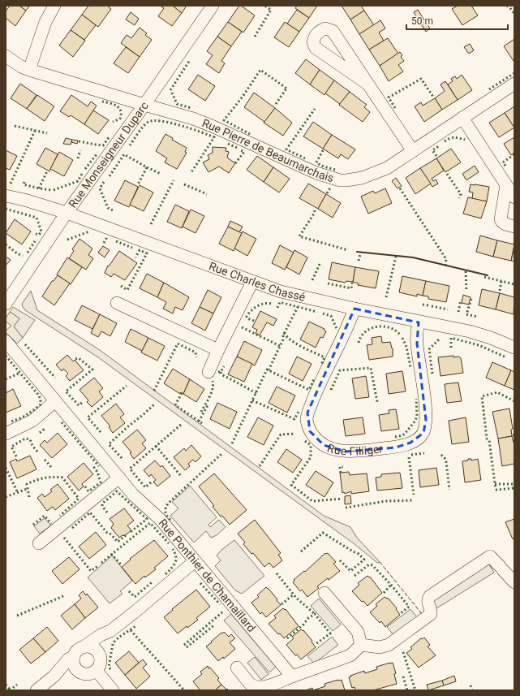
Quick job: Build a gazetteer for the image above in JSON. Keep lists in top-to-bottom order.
{
  "streets": {
    "street": [
      "Rue Pierre de Beaumarchais",
      "Rue Monseigneur Duparc",
      "Rue Charles Chassé",
      "Rue Filiiger",
      "Rue Ponthier de Chamaillard"
    ]
  },
  "crossings": [
    ["Rue Pierre de Beaumarchais", "Rue Monseigneur Duparc"],
    ["Rue Monseigneur Duparc", "Rue Charles Chassé"],
    ["Rue Charles Chassé", "Rue Filiiger"]
  ],
  "scale_bar": "50 m"
}
